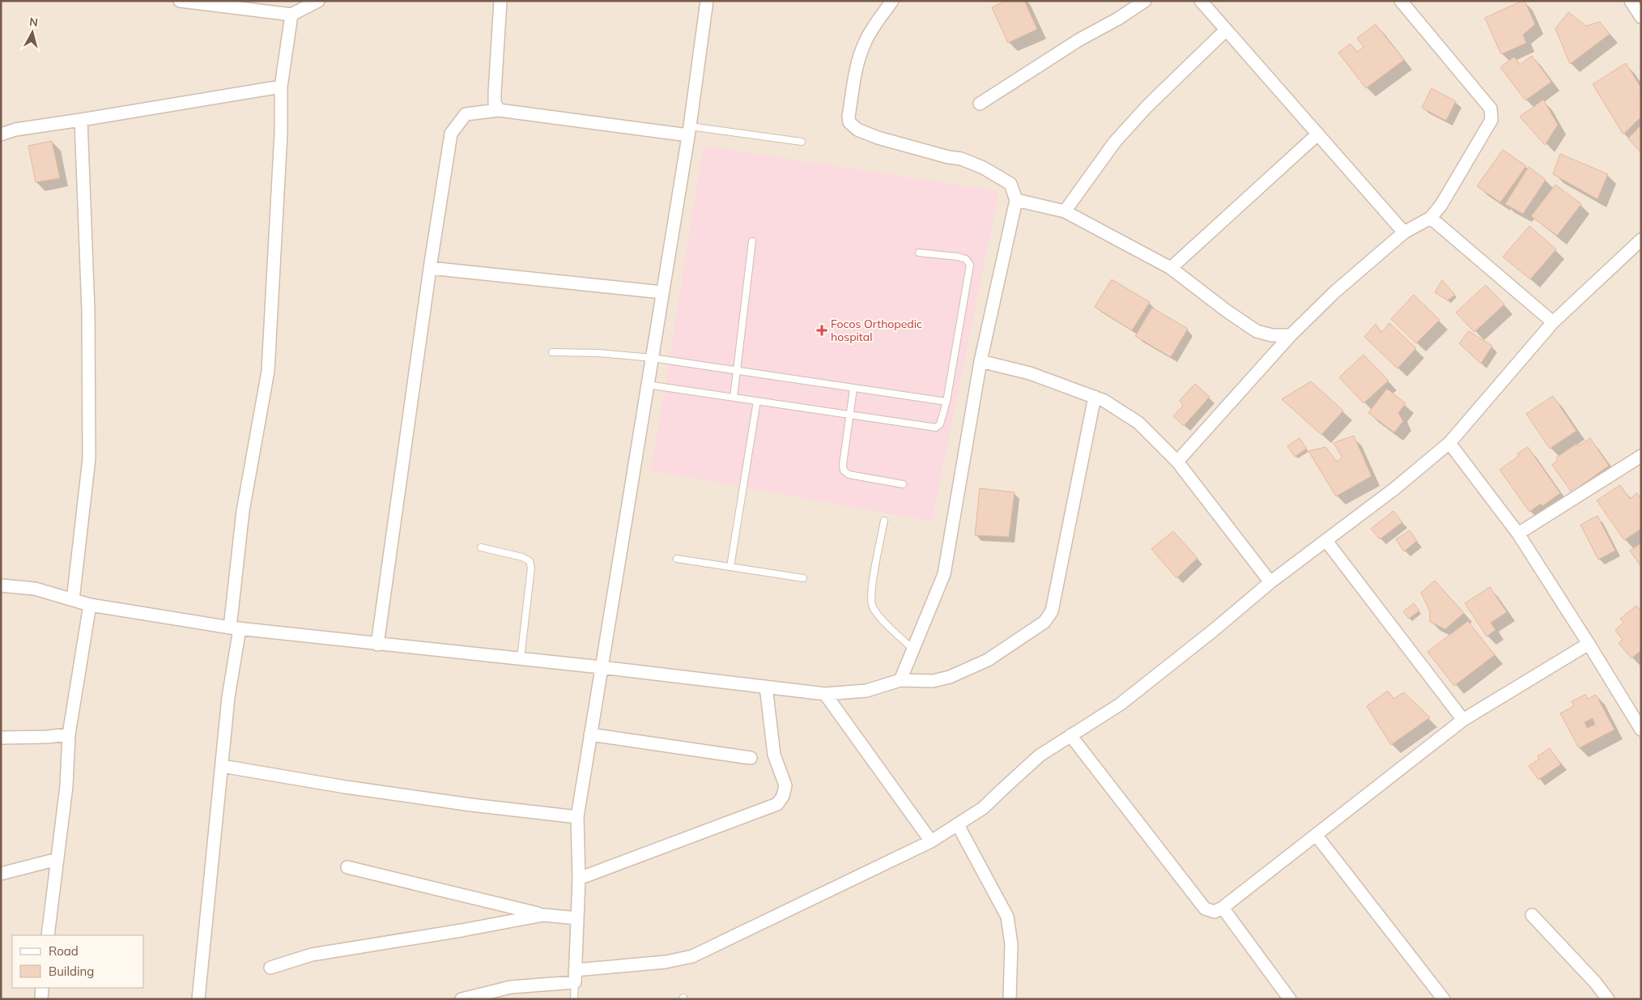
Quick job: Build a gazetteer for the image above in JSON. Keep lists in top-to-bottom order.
{
  "places": {
    "health": ["Focos Orthopedic hospital"]
  },
  "legend": ["Road", "Building"],
  "north": "top"
}
